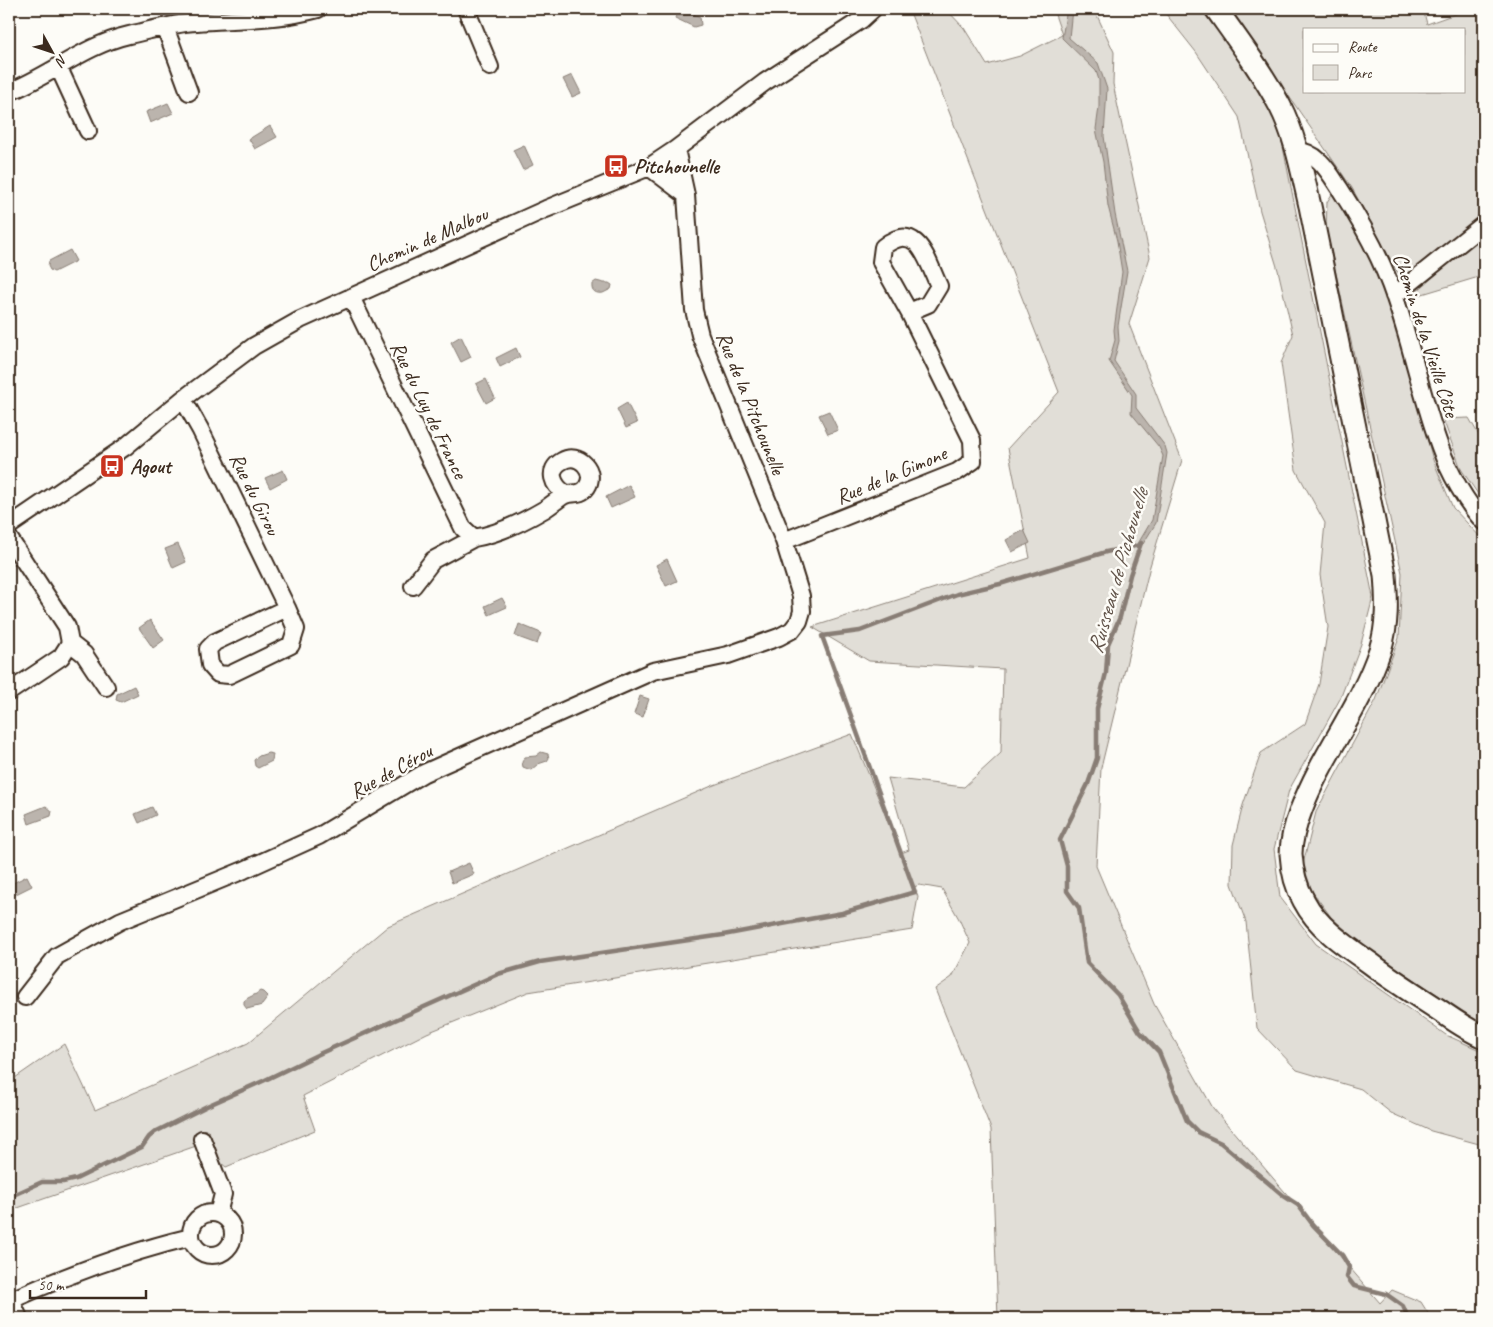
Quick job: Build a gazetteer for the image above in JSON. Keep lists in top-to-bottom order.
{
  "streets": {
    "street": [
      "Chemin de Malbou",
      "Chemin de la Vieille Côte",
      "Rue de la Pitchounelle",
      "Rue du Luy de France",
      "Rue de la Gimone",
      "Rue du Girou",
      "Rue de Cérou"
    ]
  },
  "crossings": [
    ["Chemin de Malbou", "Rue de la Pitchounelle"],
    ["Chemin de Malbou", "Rue du Luy de France"],
    ["Chemin de Malbou", "Rue du Girou"],
    ["Rue de la Pitchounelle", "Rue de la Gimone"],
    ["Rue de la Pitchounelle", "Rue de Cérou"]
  ],
  "water": ["Ruisseau de Pichounelle"],
  "places": {
    "bus stop": ["Pitchounelle", "Agout"]
  },
  "legend": ["Route", "Parc"],
  "scale_bar": "50 m",
  "north": "bottom right"
}
